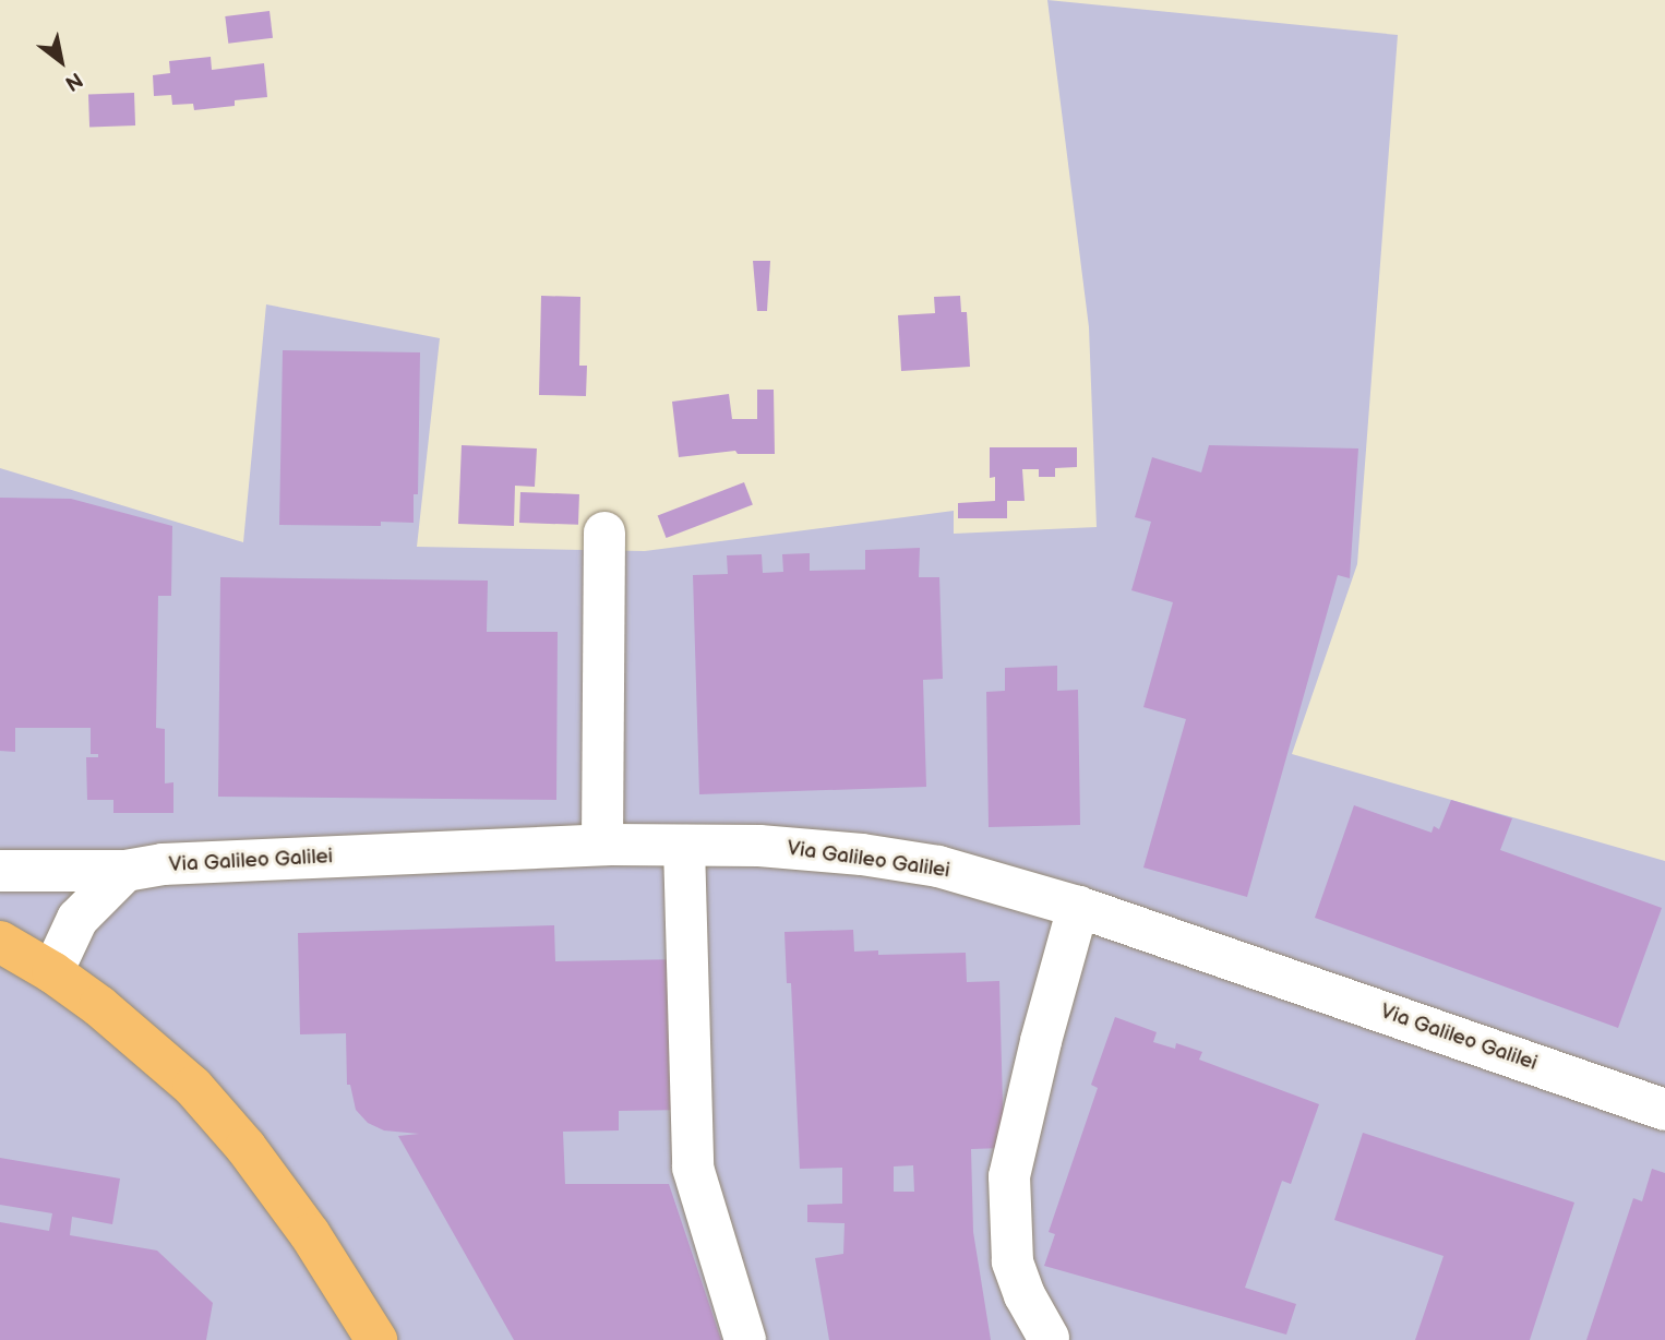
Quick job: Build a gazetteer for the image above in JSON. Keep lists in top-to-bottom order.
{
  "streets": {
    "street": ["Via Galileo Galilei"]
  },
  "north": "bottom right"
}
